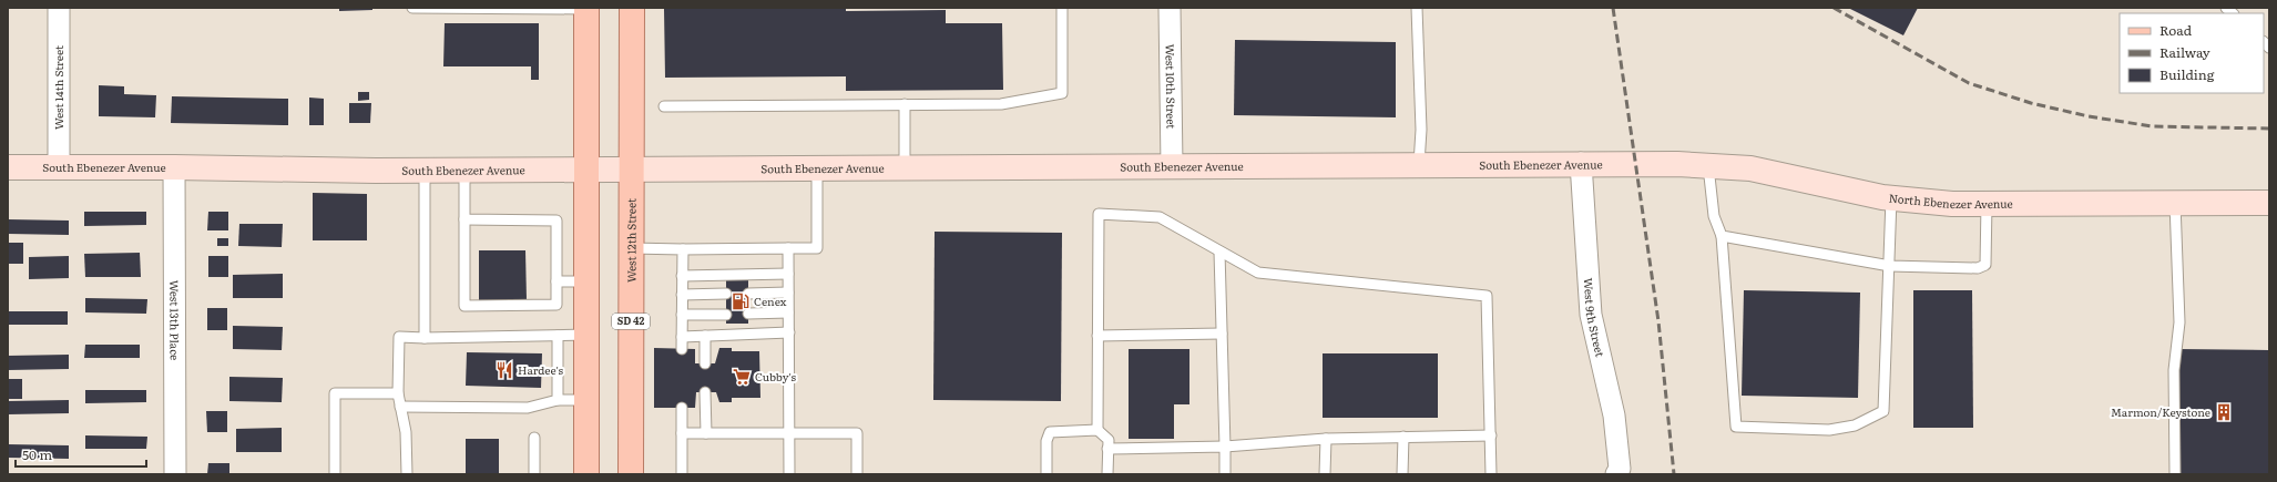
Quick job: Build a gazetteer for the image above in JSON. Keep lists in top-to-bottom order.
{
  "streets": {
    "main road": ["West 12th Street", "SD 42"],
    "street": [
      "West 10th Street",
      "West 14th Street",
      "South Ebenezer Avenue",
      "North Ebenezer Avenue",
      "West 9th Street",
      "West 13th Place"
    ]
  },
  "crossings": [
    ["West 10th Street", "South Ebenezer Avenue"],
    ["West 14th Street", "South Ebenezer Avenue"],
    ["South Ebenezer Avenue", "North Ebenezer Avenue"],
    ["South Ebenezer Avenue", "West 12th Street"],
    ["South Ebenezer Avenue", "West 9th Street"],
    ["South Ebenezer Avenue", "West 13th Place"]
  ],
  "places": {
    "fuel station": ["Cenex"],
    "restaurant": ["Hardee's"],
    "supermarket": ["Cubby's"],
    "building": ["Marmon/Keystone"]
  },
  "legend": ["Road", "Railway", "Building"],
  "scale_bar": "50 m"
}
